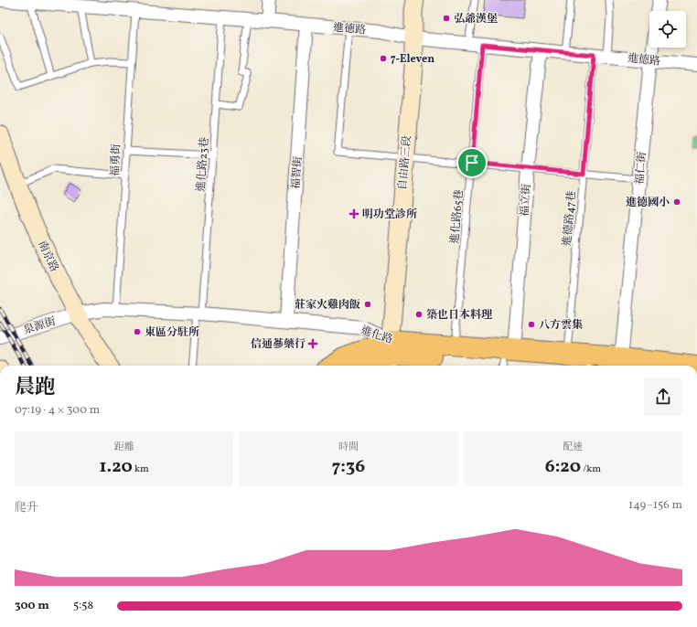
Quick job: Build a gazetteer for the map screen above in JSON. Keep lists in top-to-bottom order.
{
  "streets": {
    "main road": ["進化路"],
    "street": [
      "進德路",
      "自由路三段",
      "福仁街",
      "福智街",
      "福立街",
      "南京路",
      "泉源街"
    ],
    "lane": [
      "福勇街",
      "進化路23巷",
      "進化路65巷",
      "進德路47巷"
    ]
  },
  "crossings": [
    ["進德路", "福勇街"],
    ["進德路", "自由路三段"],
    ["進德路", "進化路23巷"],
    ["進德路", "福仁街"],
    ["進德路", "福智街"],
    ["進德路", "福立街"],
    ["進德路", "進化路65巷"],
    ["進德路", "進德路47巷"],
    ["福勇街", "進化路"],
    ["自由路三段", "進化路"],
    ["進化路23巷", "進化路"],
    ["福仁街", "進化路"],
    ["福智街", "進化路"],
    ["福立街", "進化路"],
    ["進化路65巷", "進化路"],
    ["進德路47巷", "進化路"],
    ["南京路", "泉源街"],
    ["南京路", "進化路"],
    ["泉源街", "進化路"]
  ],
  "places": {
    "other": [
      "弘爺漢堡",
      "7-Eleven",
      "進德國小",
      "莊家火雞肉飯",
      "築也日本料理",
      "八方雲集",
      "東區分駐所"
    ],
    "health": ["明功堂診所", "信通蔘藥行"]
  },
  "page": {
    "heading": ["晨跑", "07:19 · 4 × 300 m"],
    "stats": [
      ["距離", "1.20 km"],
      ["時間", "7:36"],
      ["配速", "6:20 /km"]
    ],
    "chart": ["爬升", "149–156 m"],
    "list": [
      {
        "name": "300 m",
        "note": "5:58"
      }
    ]
  }
}
